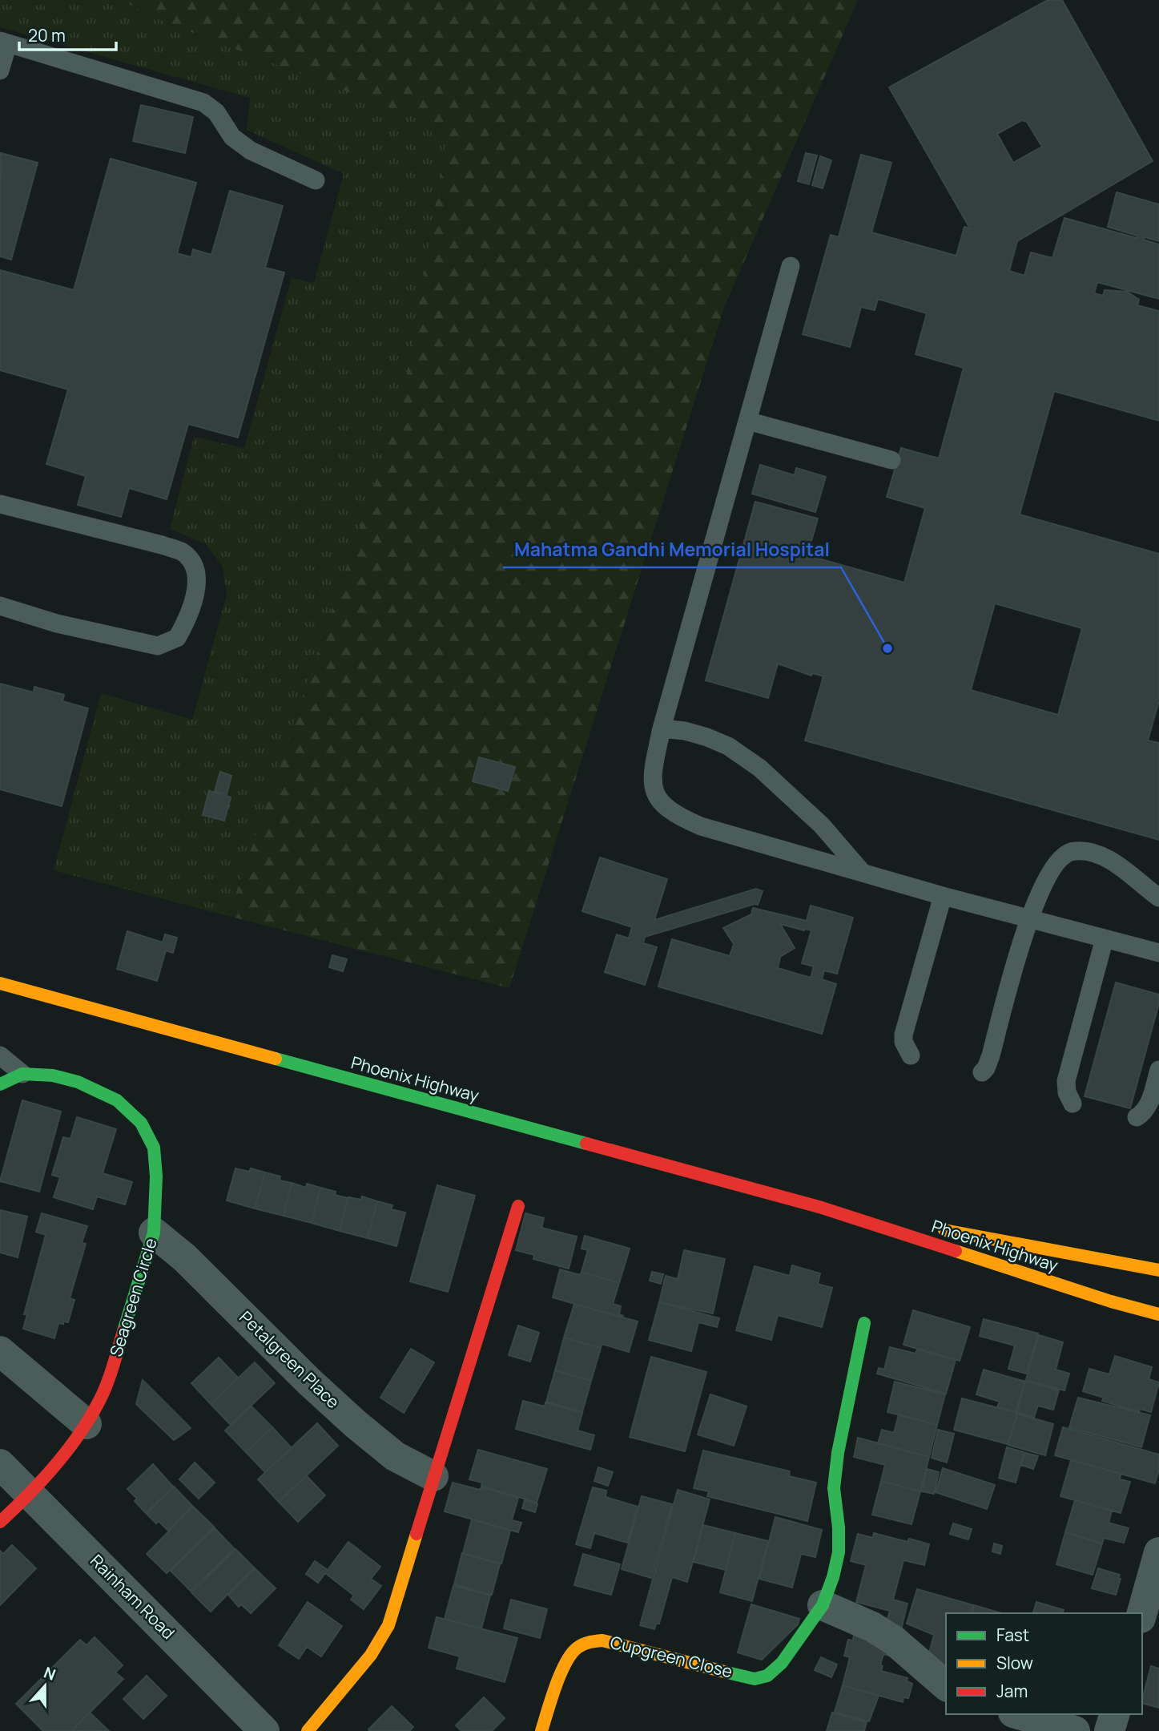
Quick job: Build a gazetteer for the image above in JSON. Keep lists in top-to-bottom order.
{
  "streets": {
    "street": [
      "Phoenix Highway",
      "Seagreen Circle",
      "Petalgreen Place",
      "Rainham Road",
      "Cupgreen Close"
    ]
  },
  "crossings": [
    ["Seagreen Circle", "Petalgreen Place"],
    ["Seagreen Circle", "Rainham Road"]
  ],
  "places": ["Mahatma Gandhi Memorial Hospital"],
  "legend": ["Fast", "Slow", "Jam"],
  "scale_bar": "20 m",
  "north": "top"
}
